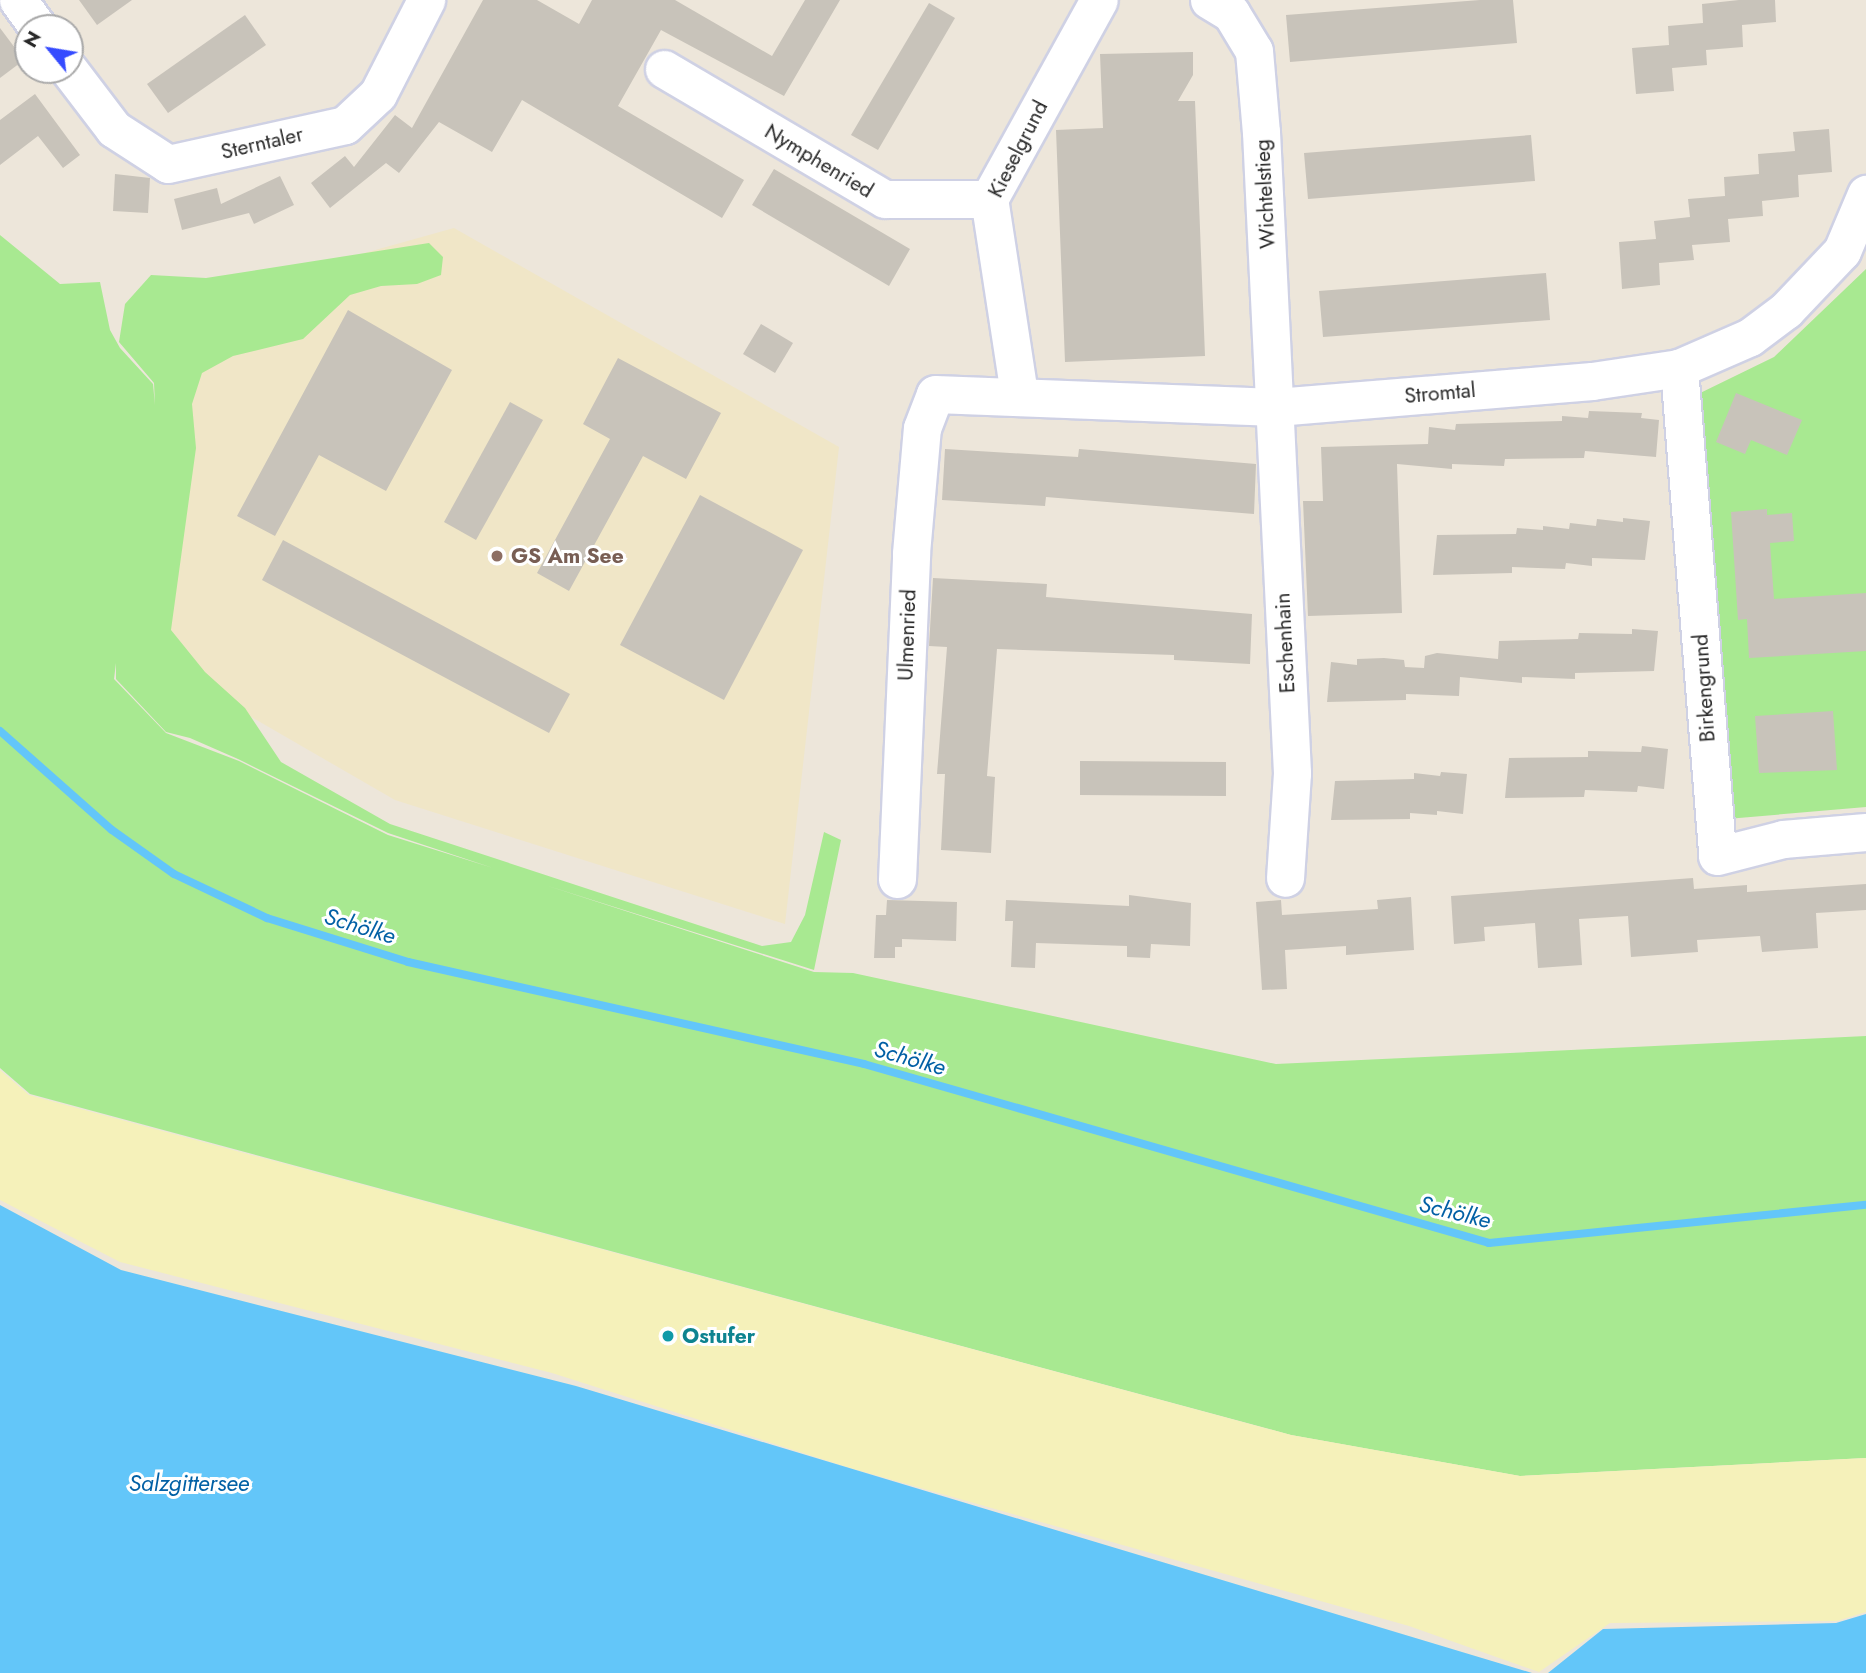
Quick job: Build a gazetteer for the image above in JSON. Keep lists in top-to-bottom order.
{
  "streets": {
    "street": [
      "Sterntaler",
      "Kieselgrund",
      "Nymphenried",
      "Wichtelstieg",
      "Stromtal",
      "Ulmenried",
      "Eschenhain",
      "Birkengrund"
    ]
  },
  "crossings": [
    ["Kieselgrund", "Nymphenried"],
    ["Kieselgrund", "Stromtal"],
    ["Wichtelstieg", "Stromtal"],
    ["Wichtelstieg", "Eschenhain"],
    ["Stromtal", "Ulmenried"],
    ["Stromtal", "Eschenhain"],
    ["Stromtal", "Birkengrund"]
  ],
  "water": ["Schölke", "Salzgittersee"],
  "places": ["GS Am See", "Ostufer"],
  "north": "top left"
}
